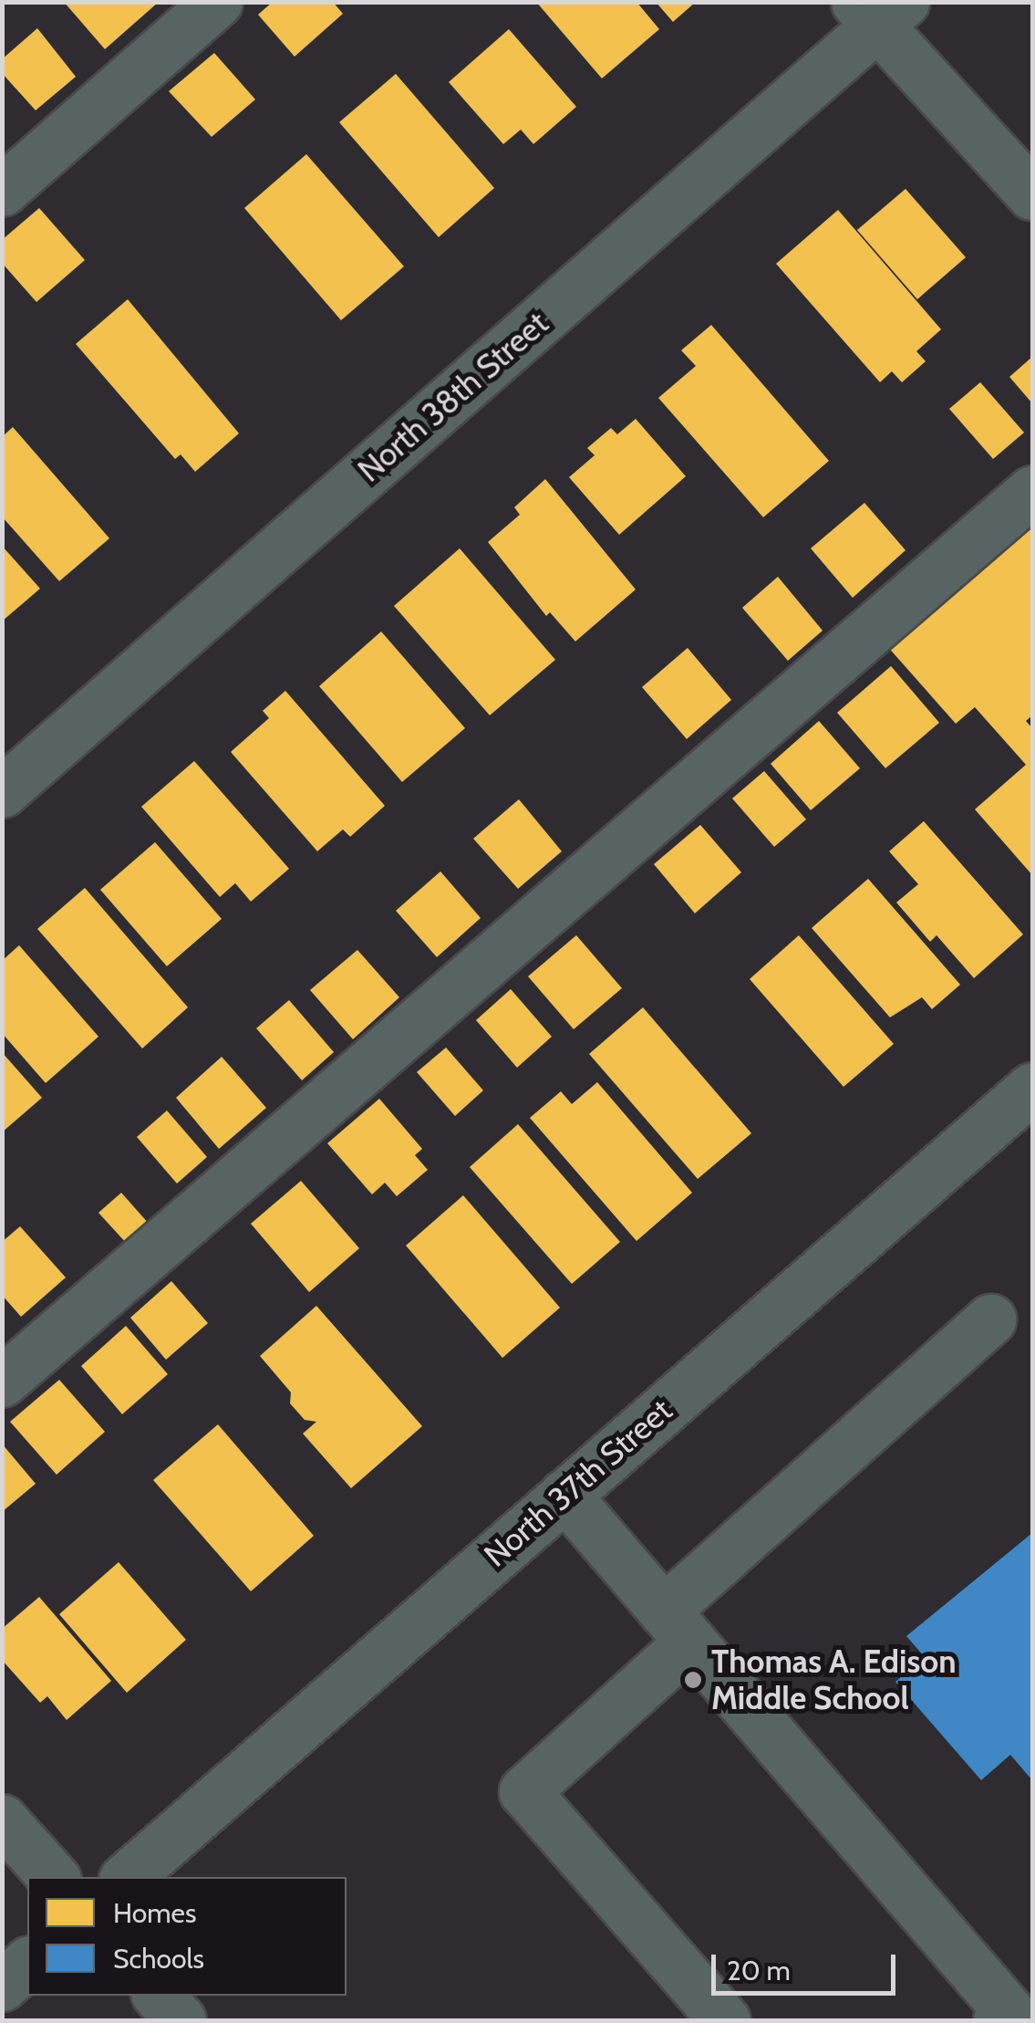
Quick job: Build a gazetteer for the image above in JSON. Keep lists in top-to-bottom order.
{
  "streets": {
    "street": ["North 38th Street", "North 37th Street"]
  },
  "places": ["Thomas A. Edison Middle School"],
  "legend": ["Homes", "Schools"],
  "scale_bar": "20 m"
}
